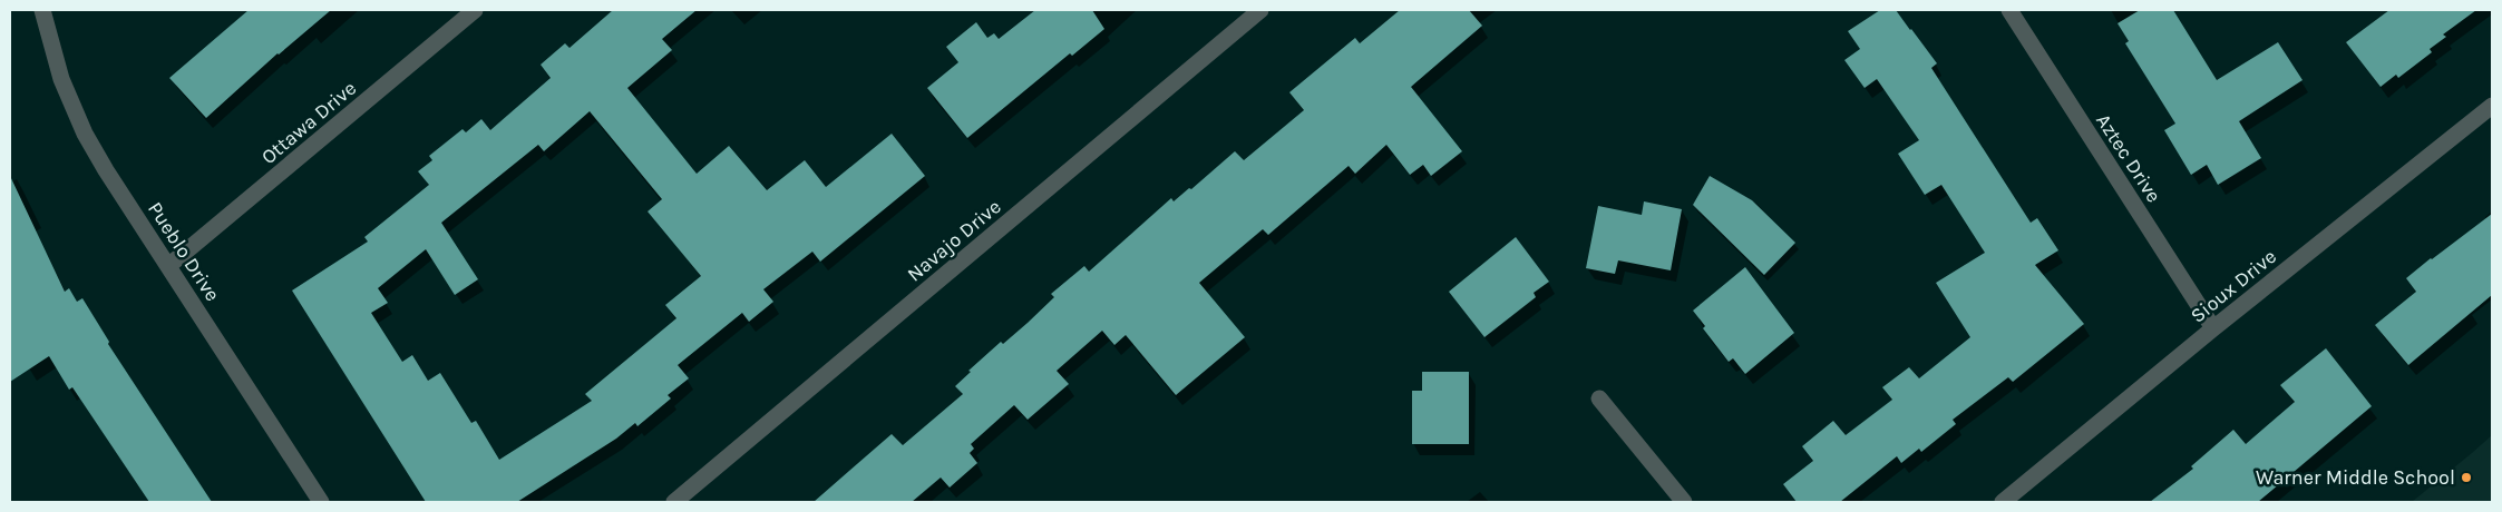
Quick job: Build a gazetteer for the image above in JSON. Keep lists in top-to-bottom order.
{
  "streets": {
    "street": [
      "Ottawa Drive",
      "Aztec Drive",
      "Navajo Drive",
      "Pueblo Drive",
      "Sioux Drive"
    ]
  },
  "crossings": [
    ["Ottawa Drive", "Pueblo Drive"],
    ["Aztec Drive", "Sioux Drive"]
  ],
  "places": ["Warner Middle School"]
}
